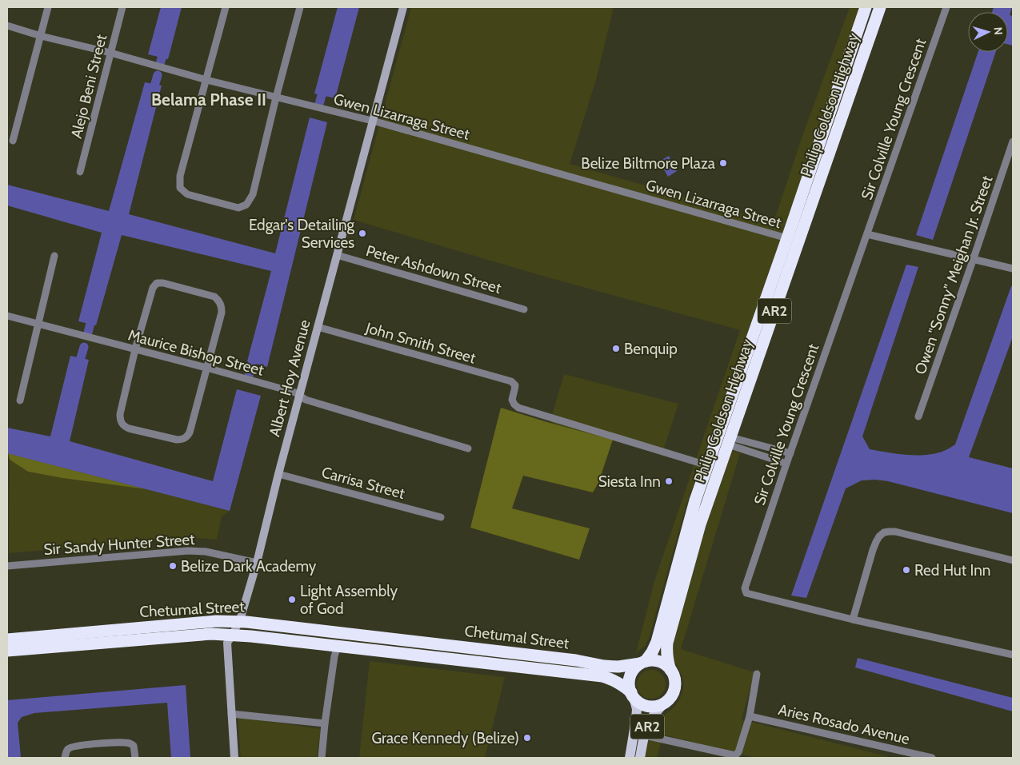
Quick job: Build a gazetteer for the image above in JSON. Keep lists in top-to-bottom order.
{
  "streets": {
    "highway": ["Philip Goldson Highway", "AR2", "Chetumal Street"],
    "street": [
      "Alejo Beni Street",
      "Gwen Lizarraga Street",
      "Sir Colville Young Crescent",
      "Peter Ashdown Street",
      "Owen \"Sonny\" Meighan Jr. Street",
      "John Smith Street",
      "Maurice Bishop Street",
      "Albert Hoy Avenue",
      "Carrisa Street",
      "Sir Sandy Hunter Street",
      "Aries Rosado Avenue"
    ]
  },
  "crossings": [
    ["Alejo Beni Street", "Gwen Lizarraga Street"],
    ["Philip Goldson Highway", "Gwen Lizarraga Street"],
    ["Philip Goldson Highway", "AR2"],
    ["Philip Goldson Highway", "John Smith Street"],
    ["Philip Goldson Highway", "Chetumal Street"],
    ["Gwen Lizarraga Street", "Albert Hoy Avenue"],
    ["Peter Ashdown Street", "Albert Hoy Avenue"],
    ["AR2", "Chetumal Street"],
    ["John Smith Street", "Albert Hoy Avenue"],
    ["Maurice Bishop Street", "Albert Hoy Avenue"],
    ["Albert Hoy Avenue", "Carrisa Street"],
    ["Albert Hoy Avenue", "Sir Sandy Hunter Street"],
    ["Albert Hoy Avenue", "Chetumal Street"]
  ],
  "districts": ["Belama Phase II"],
  "places": [
    "Belize Biltmore Plaza",
    "Edgar's Detailing Services",
    "Benquip",
    "Siesta Inn",
    "Belize Dark Academy",
    "Red Hut Inn",
    "Light Assembly of God",
    "Grace Kennedy (Belize)"
  ],
  "north": "right"
}
